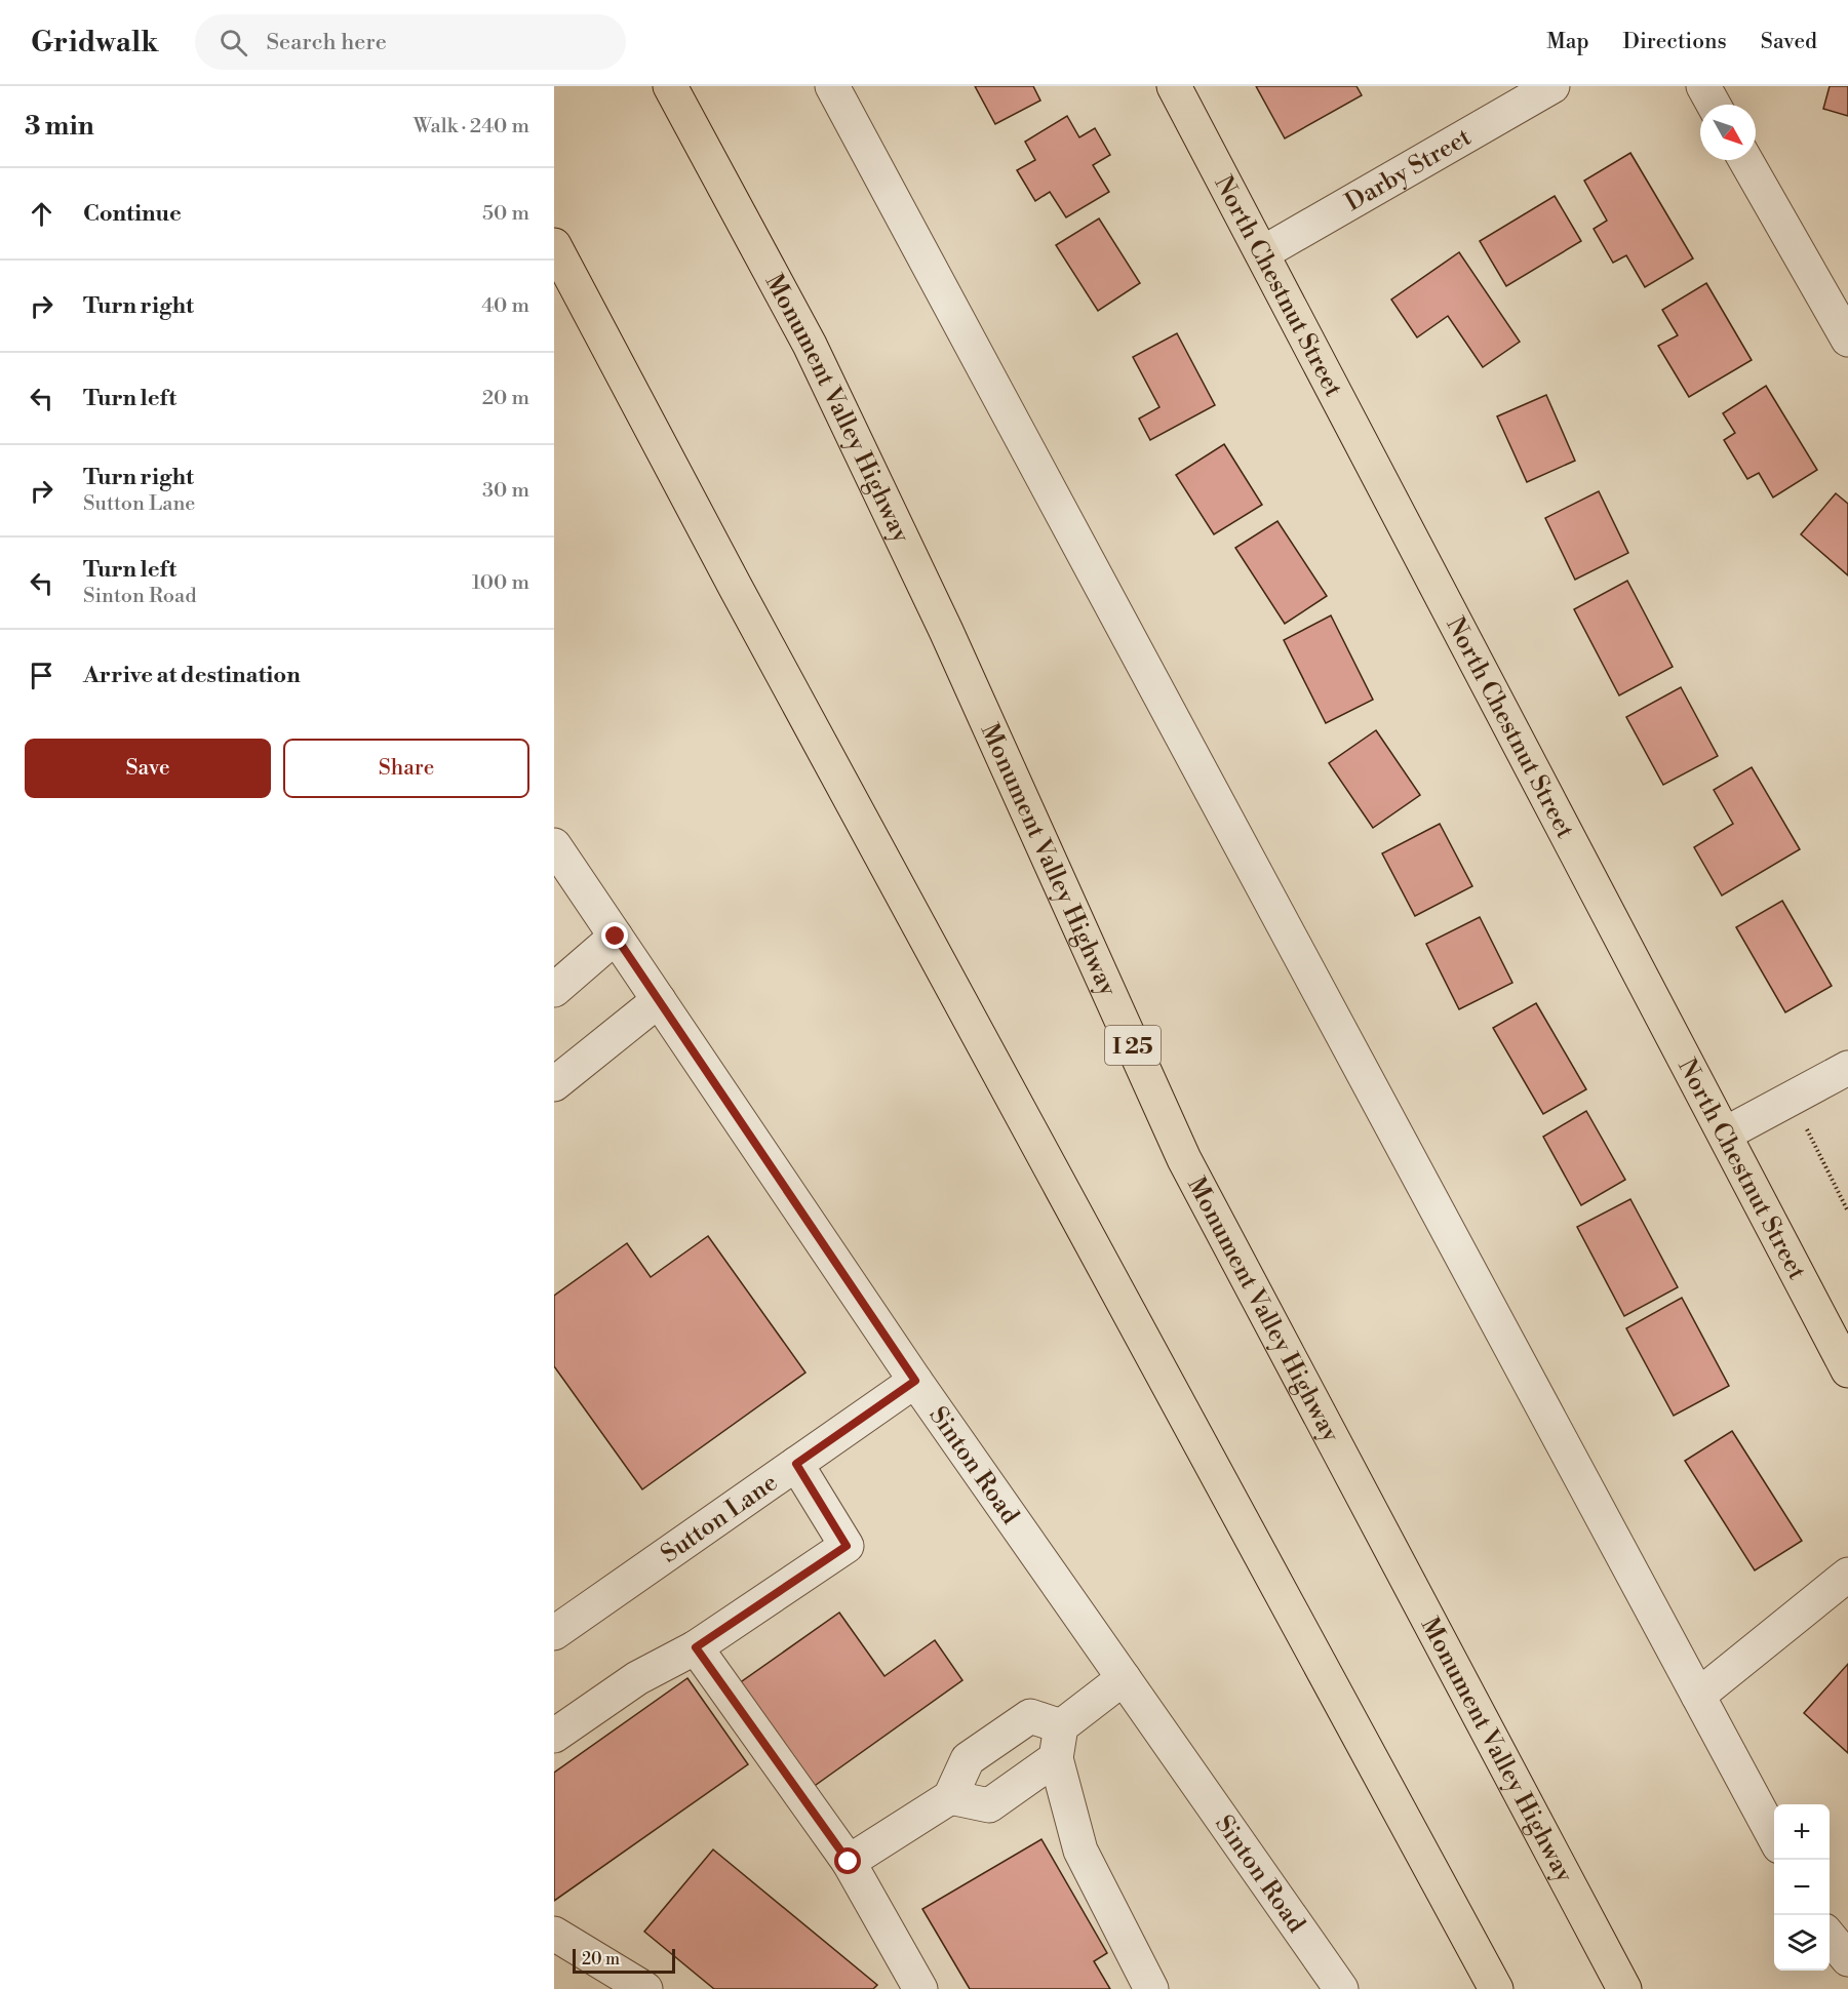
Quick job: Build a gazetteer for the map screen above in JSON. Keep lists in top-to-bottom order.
{
  "streets": {
    "main road": ["North Chestnut Street", "Monument Valley Highway", "I 25"],
    "street": ["Darby Street", "Sinton Road", "Sutton Lane"]
  },
  "crossings": [
    ["Darby Street", "North Chestnut Street"],
    ["Sinton Road", "Sutton Lane"]
  ],
  "scale_bar": "20 m",
  "north": "bottom right",
  "page": {
    "header": "Gridwalk",
    "search": "Search here",
    "nav": ["Map", "Directions", "Saved"],
    "heading": ["3 min", "Walk · 240 m"],
    "list": [
      ["Continue", "50 m"],
      ["Turn right", "40 m"],
      ["Turn left", "20 m"],
      ["Turn right", "Sutton Lane", "30 m"],
      ["Turn left", "Sinton Road", "100 m"],
      "Arrive at destination"
    ],
    "buttons": ["Save", "Share"],
    "map_buttons": ["+", "−"],
    "scale": "20 m"
  }
}
